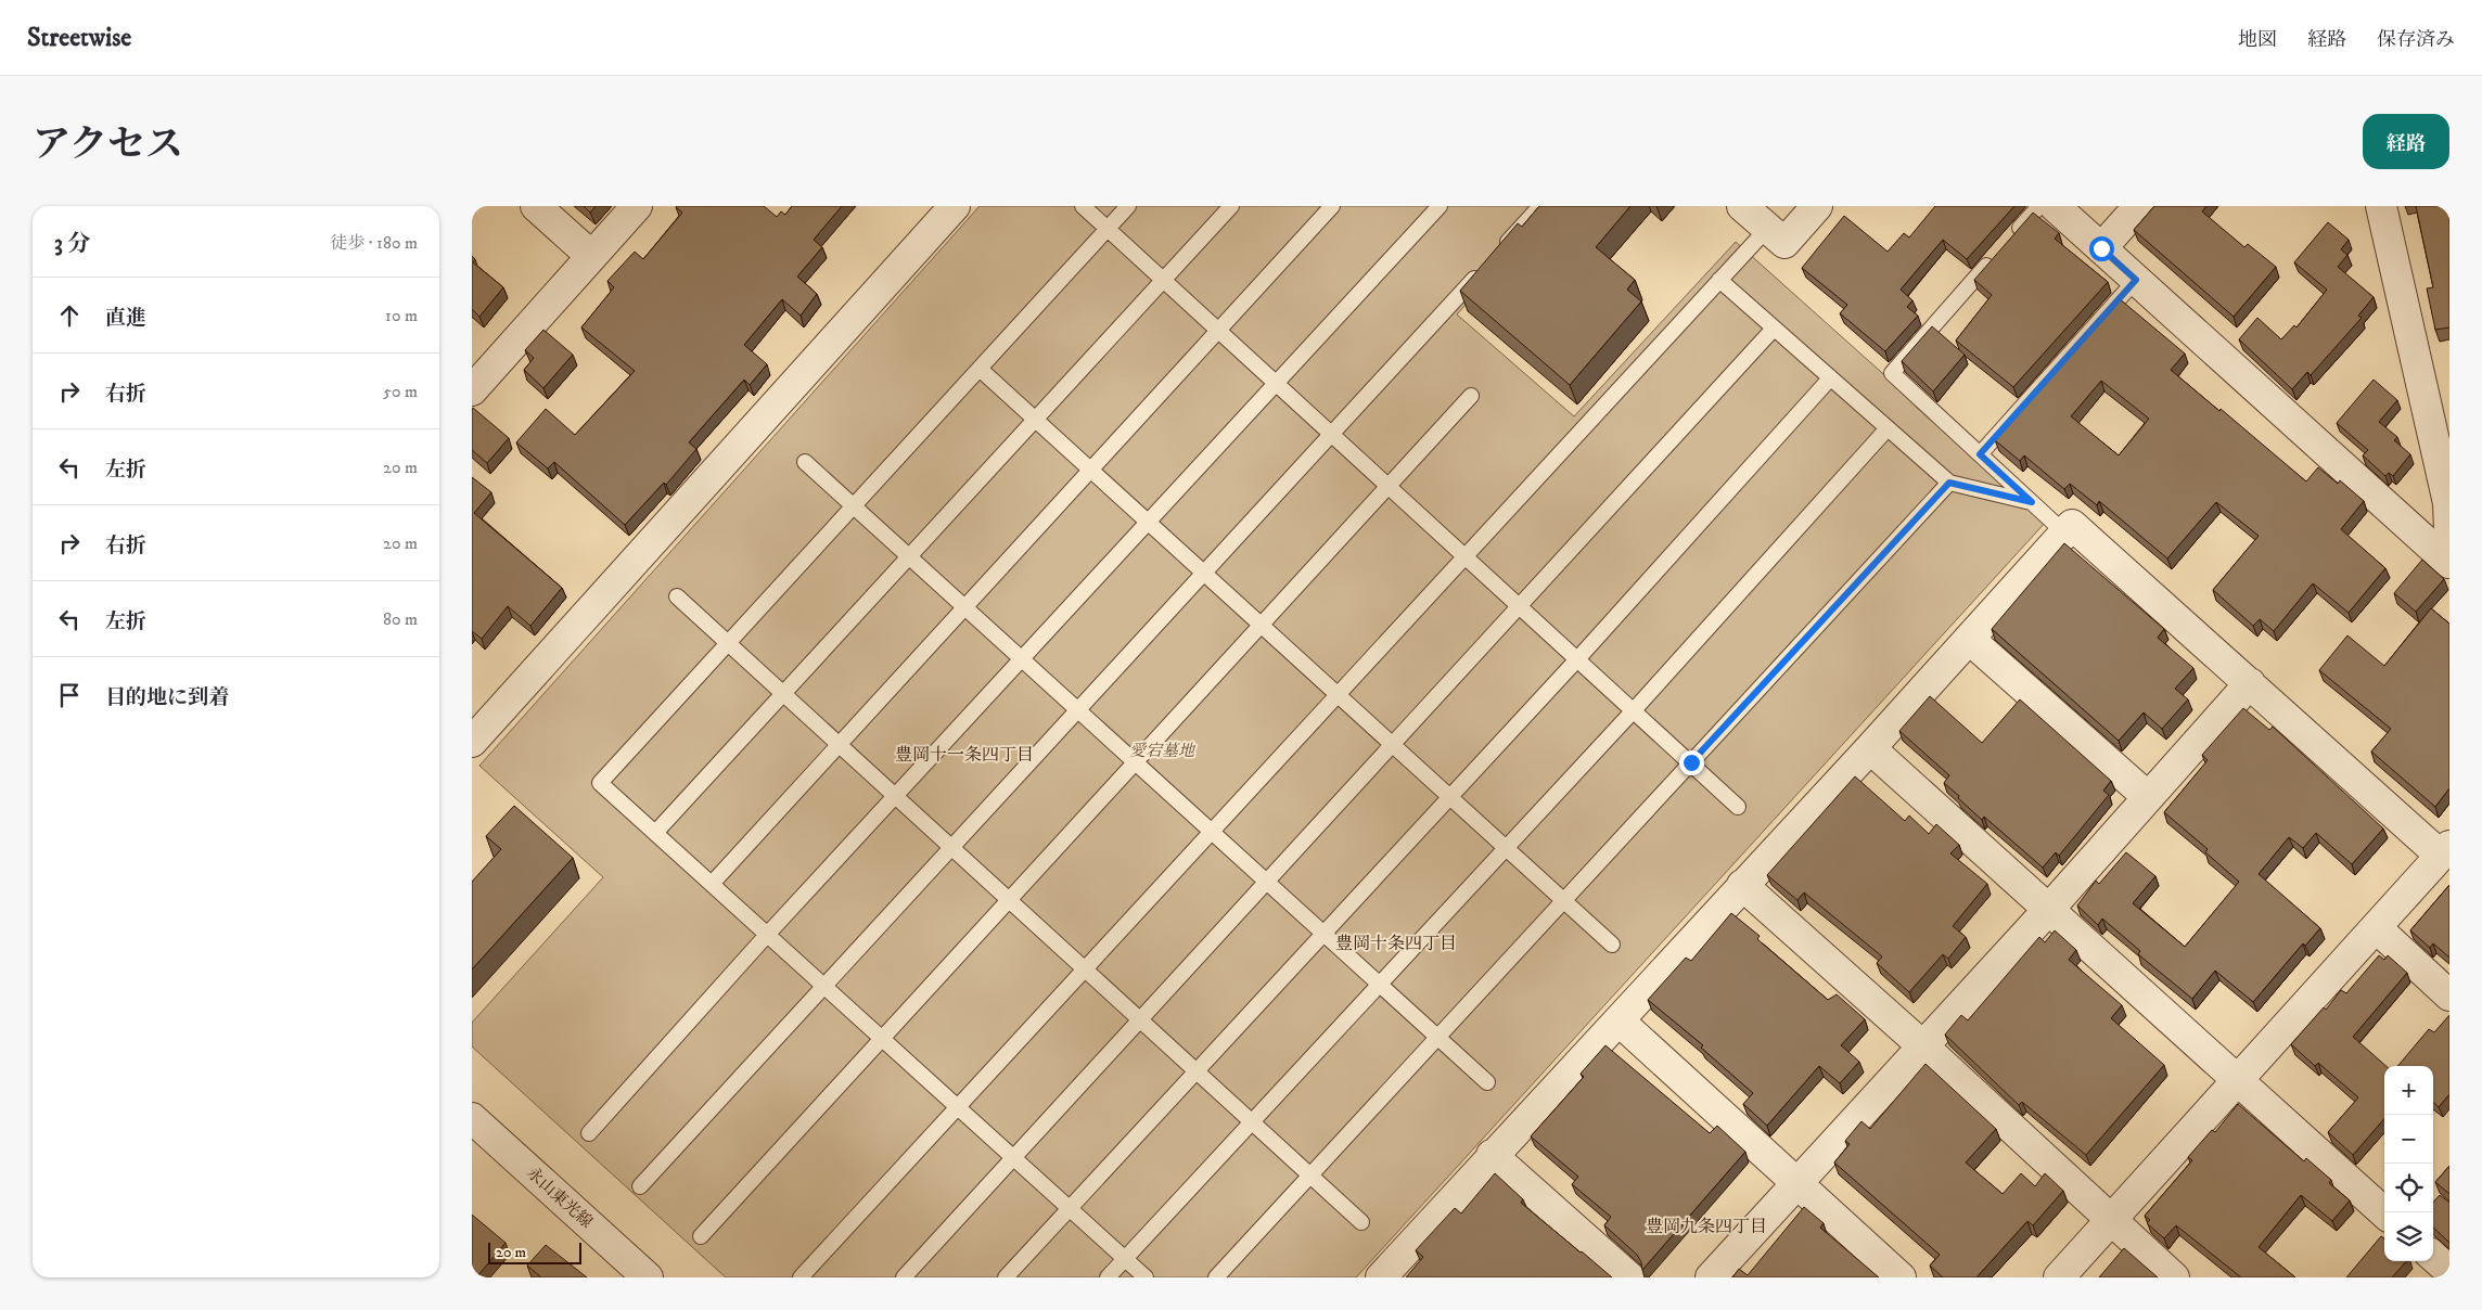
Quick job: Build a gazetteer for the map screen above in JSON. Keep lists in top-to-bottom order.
{
  "streets": {
    "street": ["永山東光線"]
  },
  "districts": ["豊岡十一条四丁目", "豊岡十条四丁目", "豊岡九条四丁目"],
  "parks": ["愛宕墓地"],
  "scale_bar": "20 m",
  "page": {
    "header": "Streetwise",
    "nav": ["地図", "経路", "保存済み"],
    "title": "アクセス",
    "buttons": "経路",
    "heading": ["3 分", "徒歩 · 180 m"],
    "list": [
      ["直進", "10 m"],
      ["右折", "50 m"],
      ["左折", "20 m"],
      ["右折", "20 m"],
      ["左折", "80 m"],
      "目的地に到着"
    ],
    "map_buttons": ["+", "−"],
    "scale": "20 m"
  }
}
